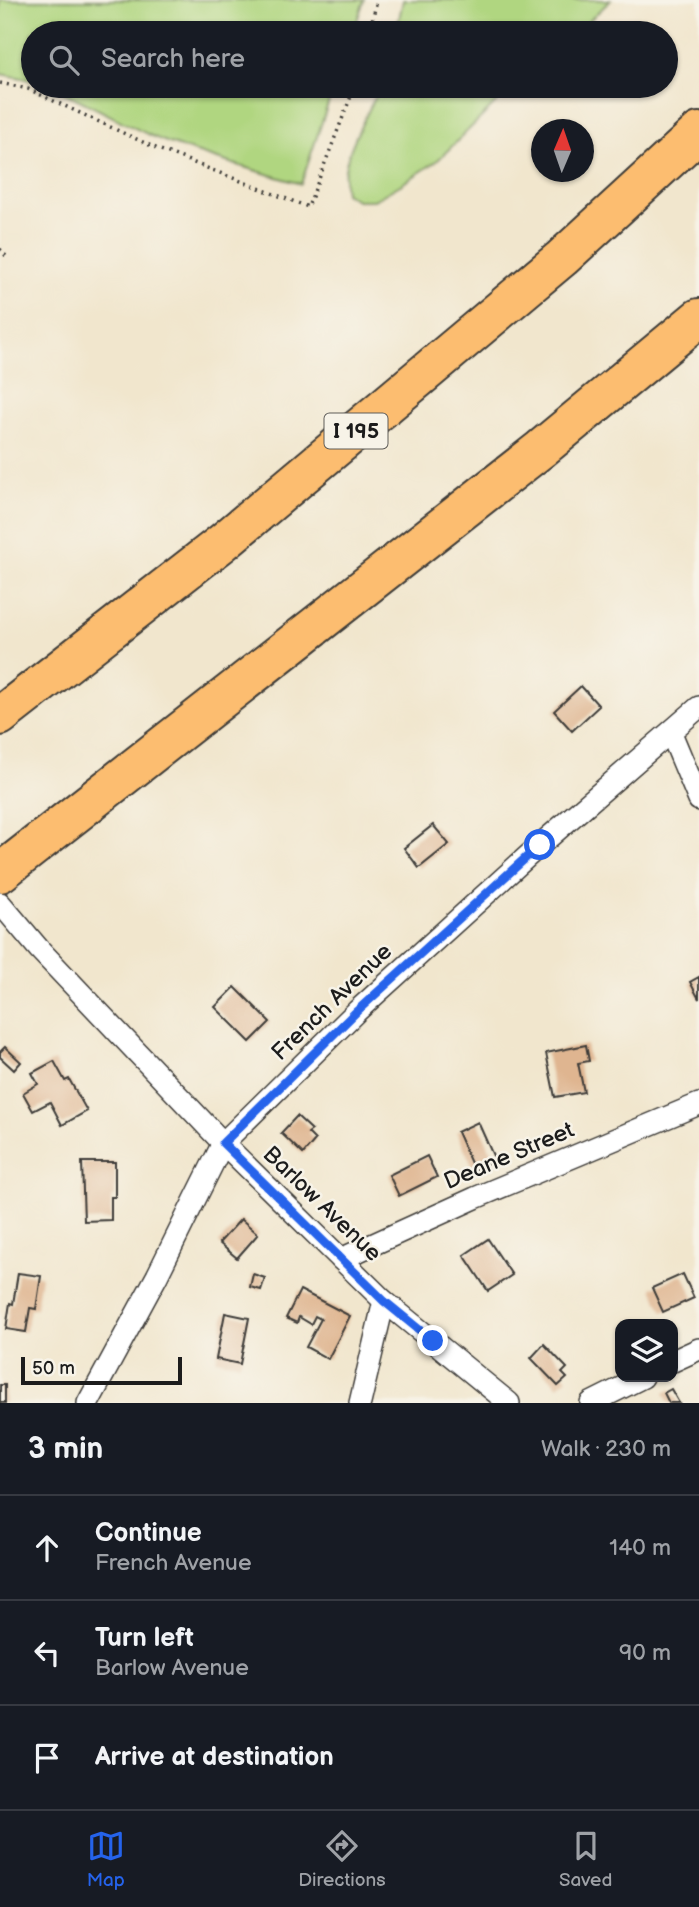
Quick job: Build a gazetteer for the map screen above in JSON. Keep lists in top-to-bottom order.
{
  "streets": {
    "highway": ["I 195"],
    "street": ["French Avenue", "Deane Street", "Barlow Avenue"]
  },
  "crossings": [
    ["French Avenue", "Barlow Avenue"],
    ["Deane Street", "Barlow Avenue"]
  ],
  "scale_bar": "50 m",
  "north": "top",
  "page": {
    "search": "Search here",
    "scale": "50 m",
    "heading": ["3 min", "Walk · 230 m"],
    "list": [
      ["Continue", "French Avenue", "140 m"],
      ["Turn left", "Barlow Avenue", "90 m"],
      "Arrive at destination"
    ],
    "nav": ["Map", "Directions", "Saved"]
  }
}
